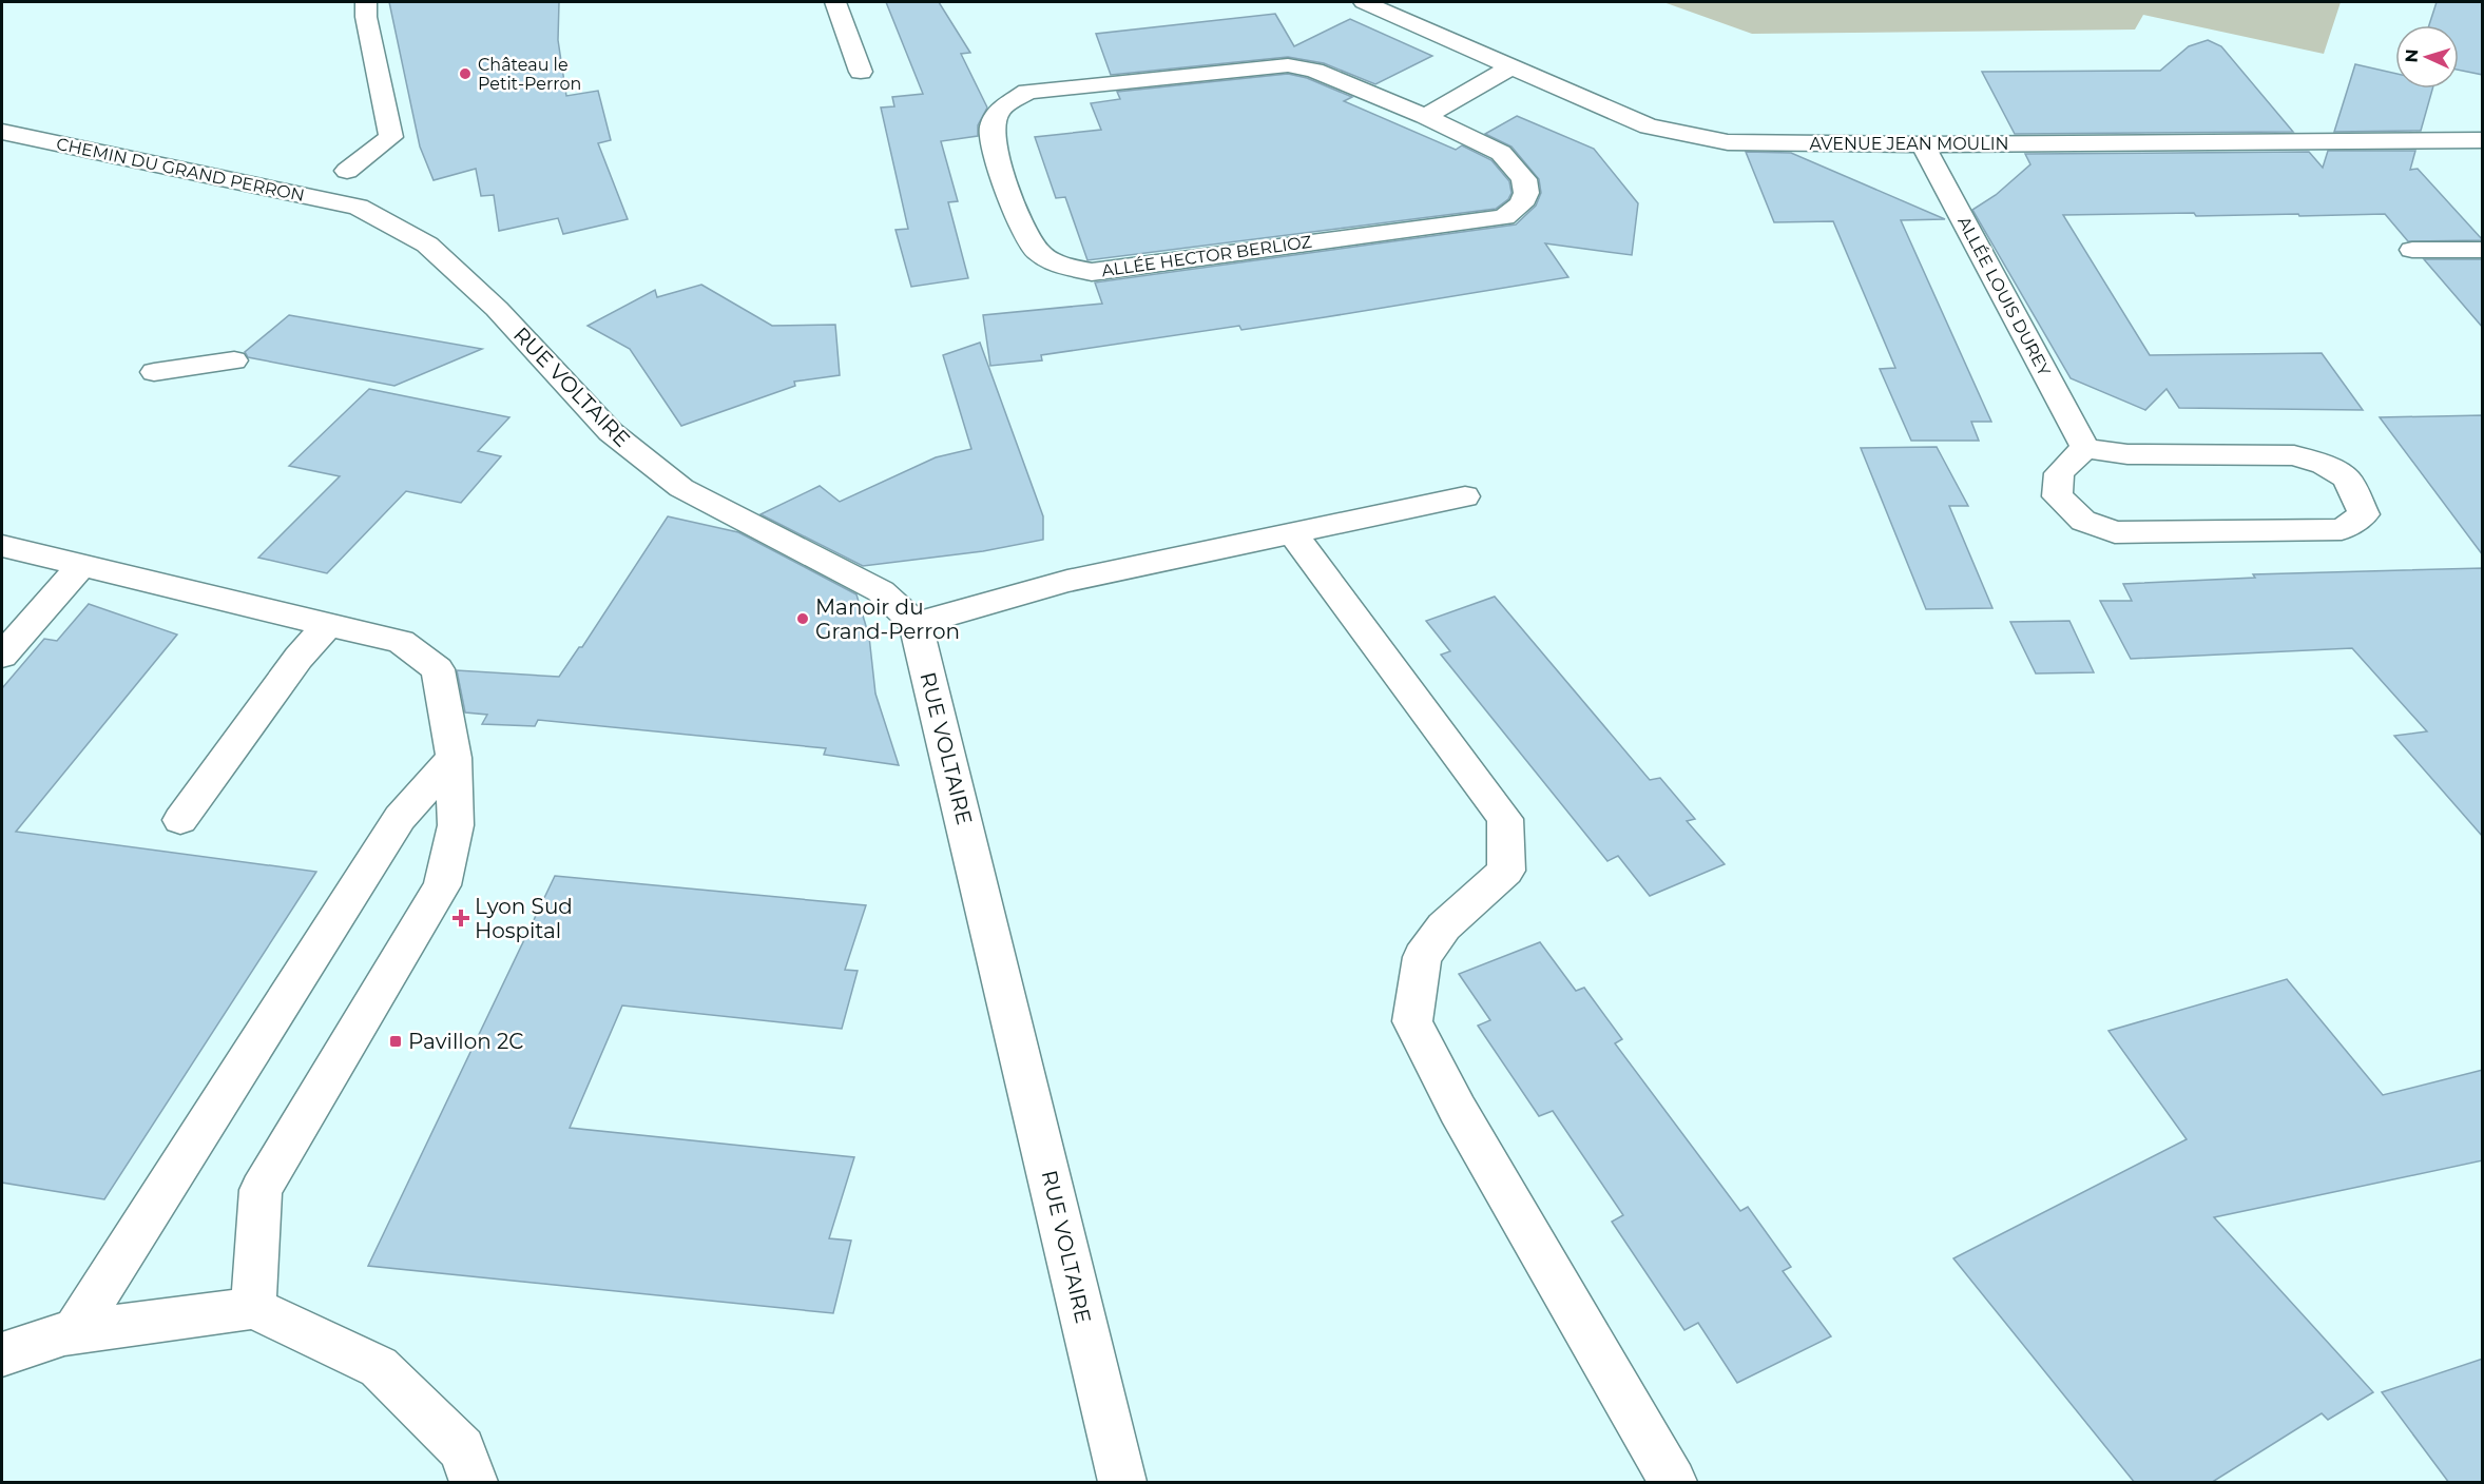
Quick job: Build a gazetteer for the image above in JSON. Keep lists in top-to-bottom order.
{
  "streets": {
    "street": [
      "AVENUE JEAN MOULIN",
      "CHEMIN DU GRAND PERRON",
      "ALLÉE HECTOR BERLIOZ",
      "ALLÉE LOUIS DUREY",
      "RUE VOLTAIRE"
    ]
  },
  "crossings": [
    ["AVENUE JEAN MOULIN", "ALLÉE LOUIS DUREY"],
    ["CHEMIN DU GRAND PERRON", "RUE VOLTAIRE"]
  ],
  "places": {
    "other": ["Château le Petit-Perron", "Manoir du Grand-Perron"],
    "health": ["Lyon Sud Hospital"],
    "transit": ["Pavillon 2C"]
  },
  "north": "left"
}
